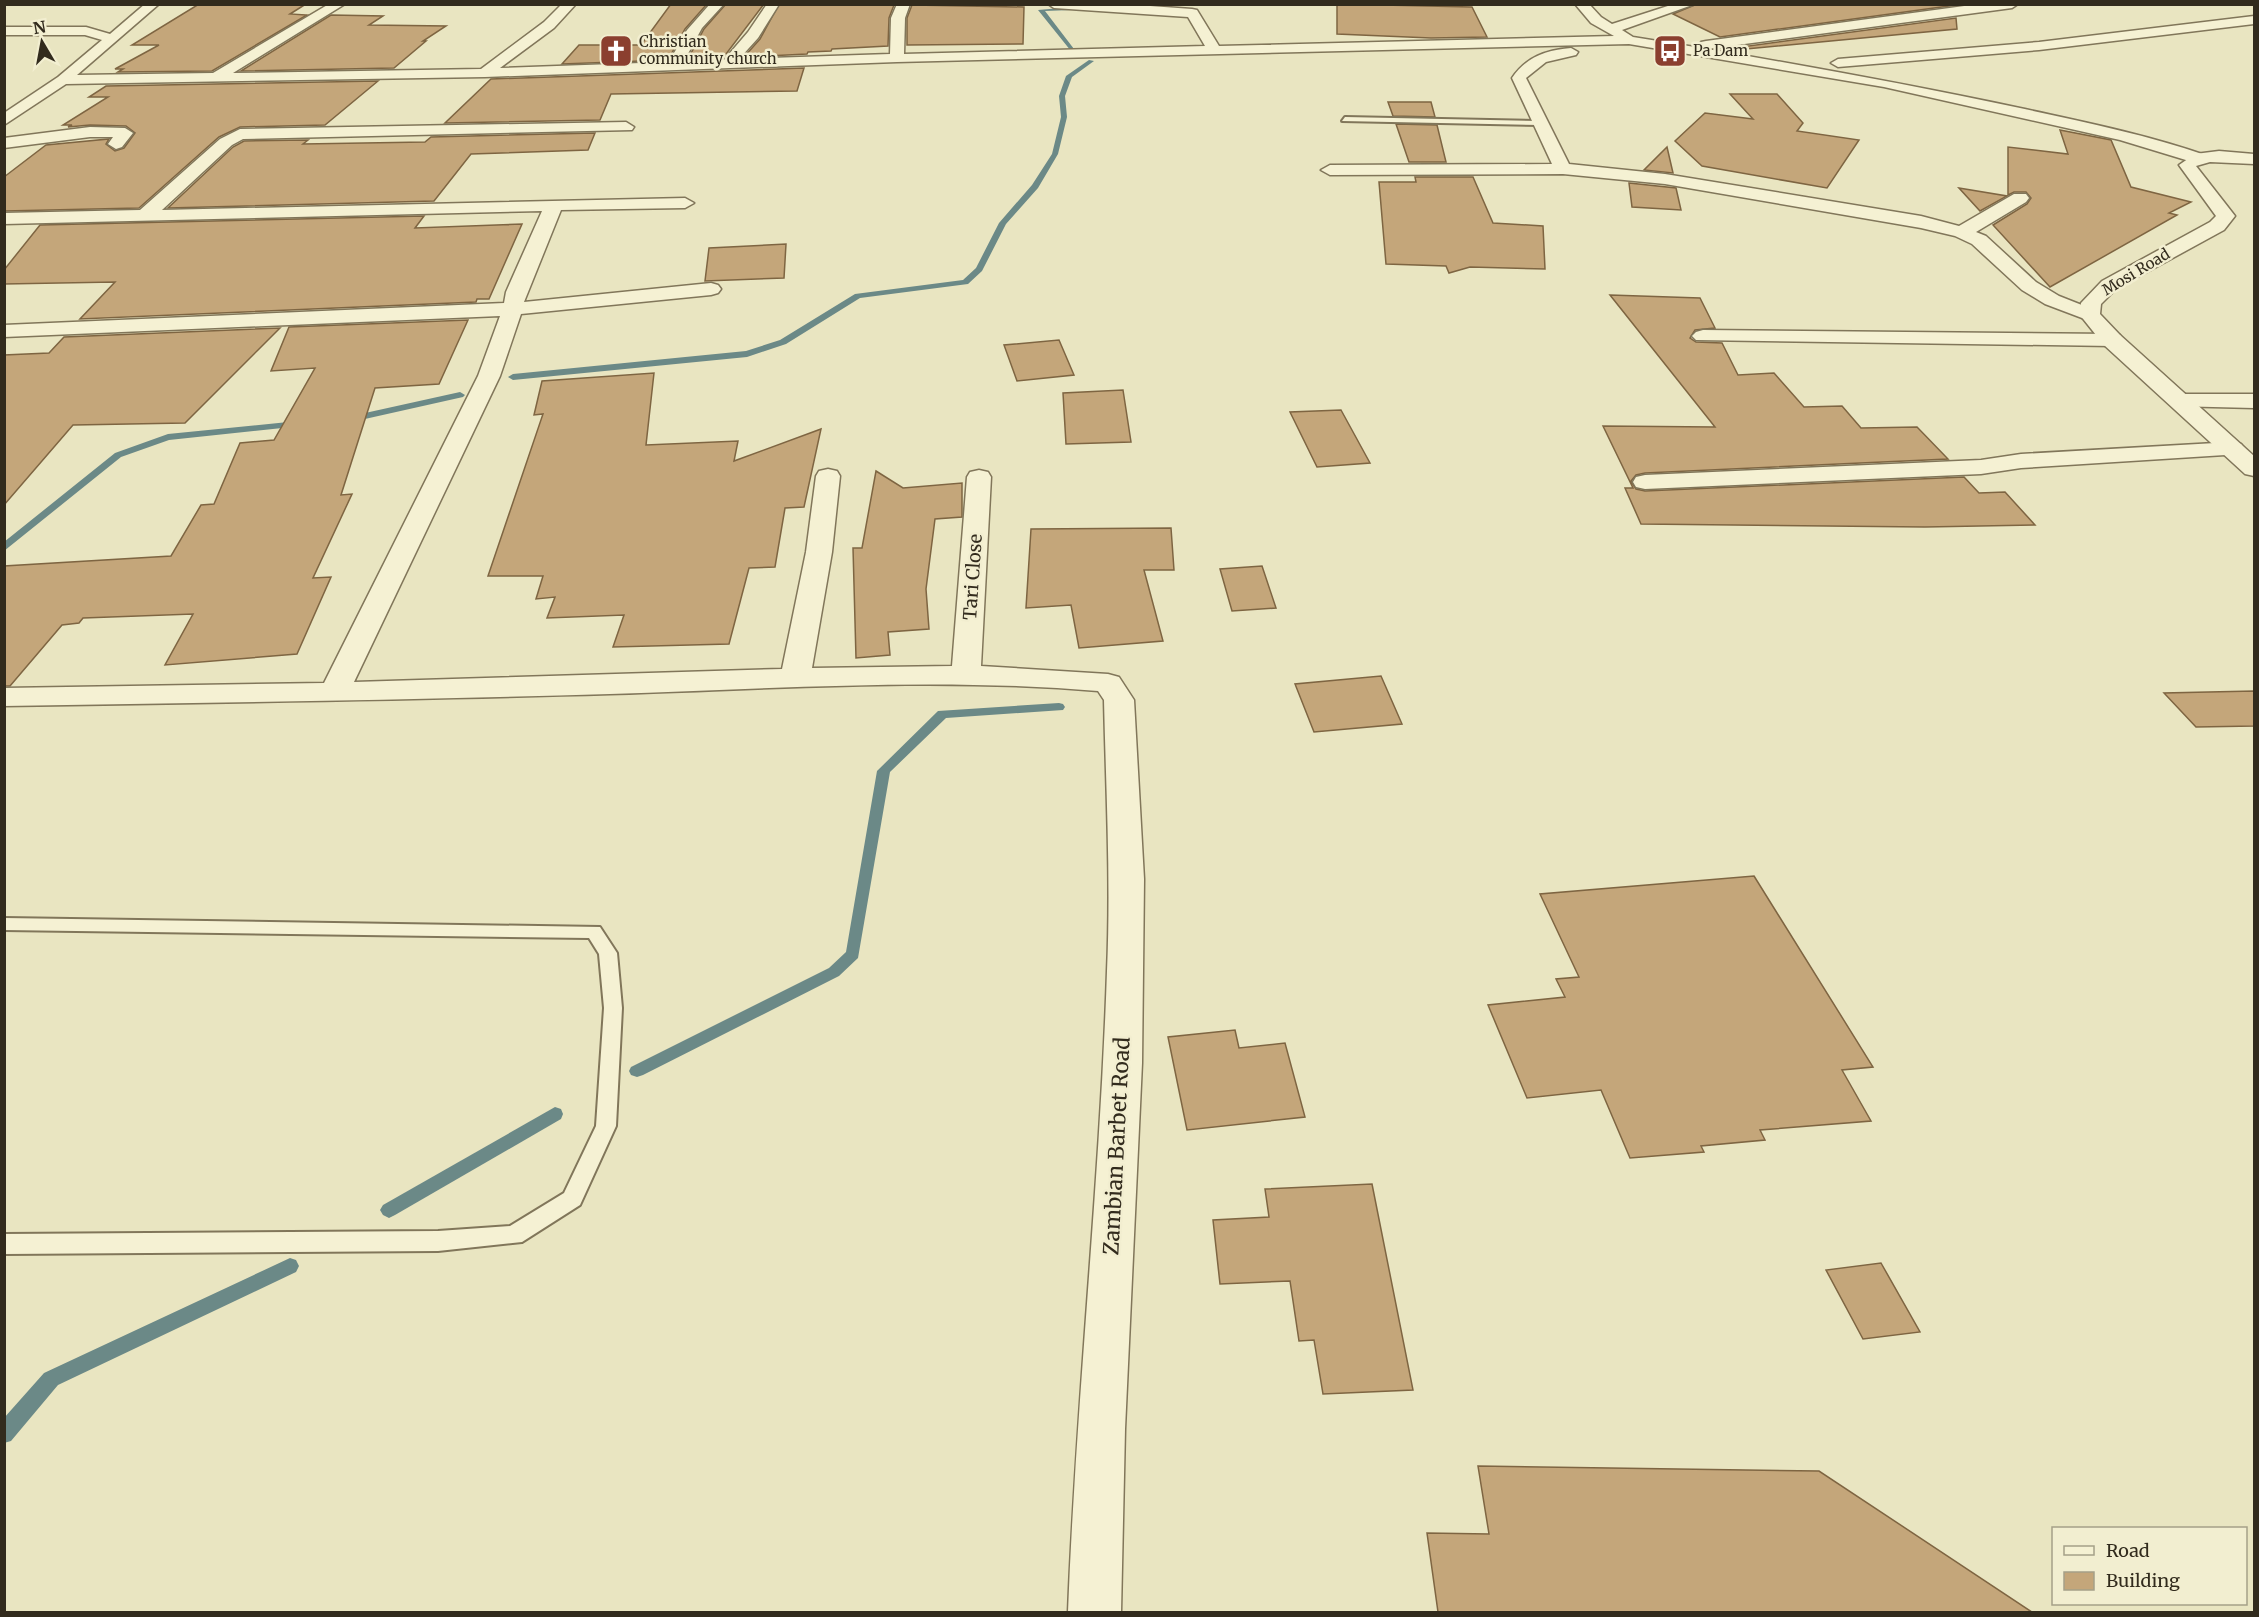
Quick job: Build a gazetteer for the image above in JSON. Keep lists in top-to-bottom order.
{
  "streets": {
    "street": ["Mosi Road", "Tari Close", "Zambian Barbet Road"]
  },
  "crossings": [
    ["Tari Close", "Zambian Barbet Road"]
  ],
  "places": {
    "church": ["Christian community church"],
    "bus stop": ["Pa Dam"]
  },
  "legend": ["Road", "Building"],
  "north": "top"
}
